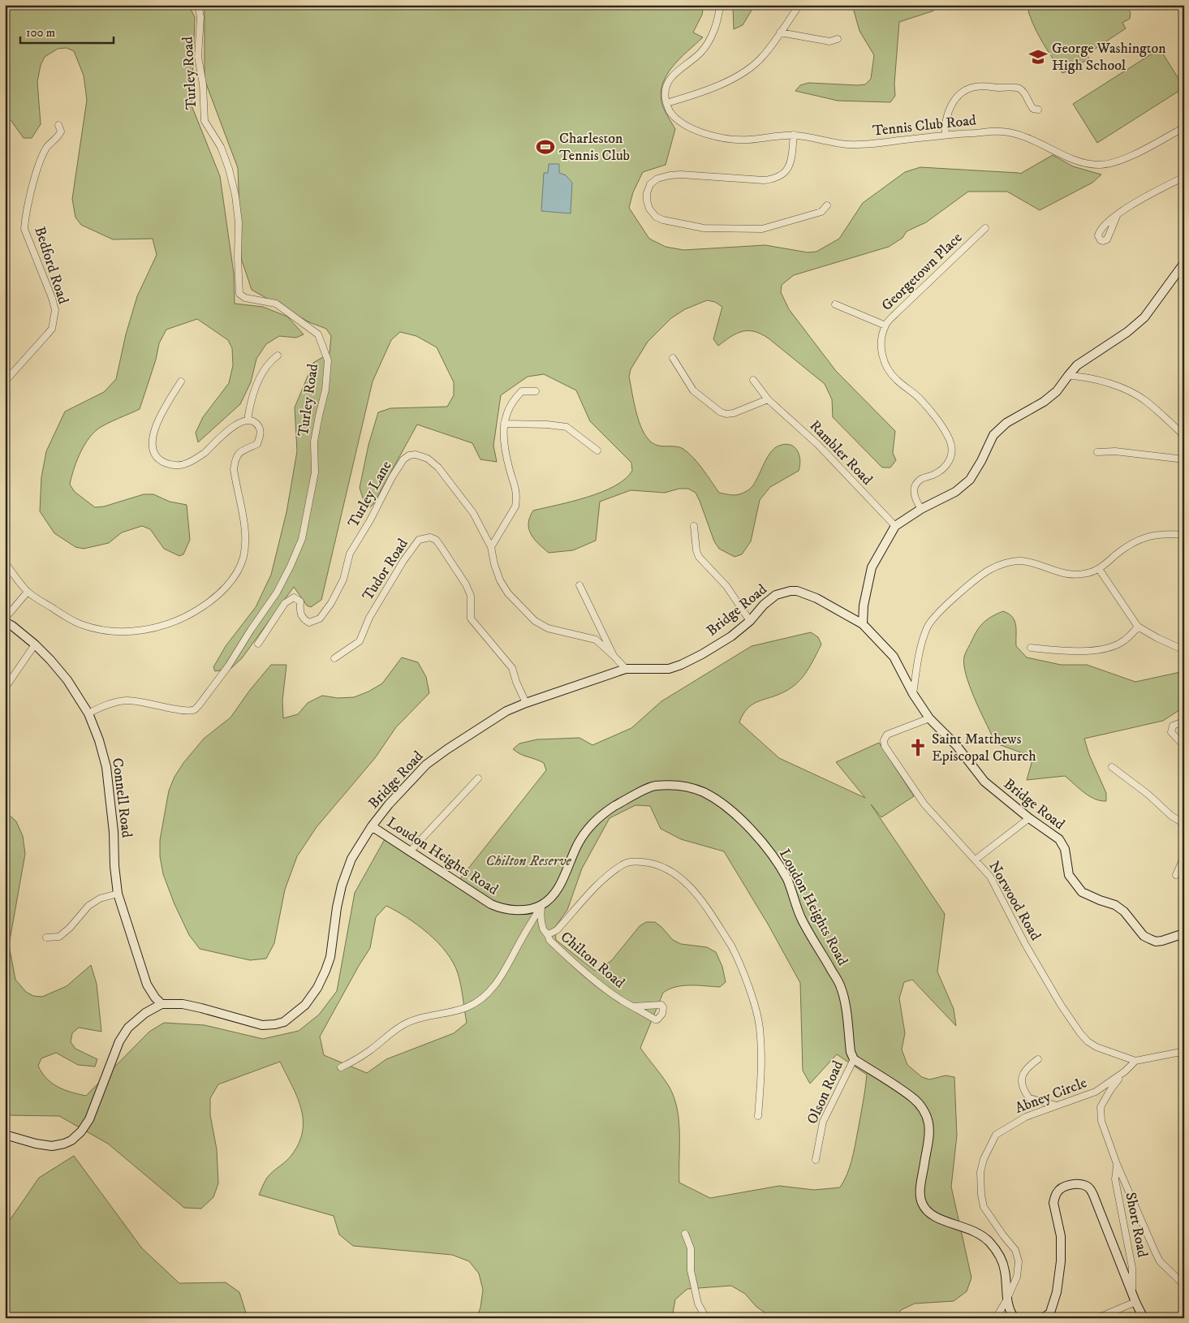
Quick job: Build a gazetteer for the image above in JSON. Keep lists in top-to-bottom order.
{
  "streets": {
    "street": [
      "Turley Road",
      "Tennis Club Road",
      "Bedford Road",
      "Georgetown Place",
      "Rambler Road",
      "Turley Lane",
      "Tudor Road",
      "Bridge Road",
      "Connell Road",
      "Loudon Heights Road",
      "Norwood Road",
      "Chilton Road",
      "Olson Road",
      "Abney Circle",
      "Short Road"
    ]
  },
  "crossings": [
    ["Turley Road", "Connell Road"],
    ["Tudor Road", "Bridge Road"],
    ["Bridge Road", "Loudon Heights Road"],
    ["Bridge Road", "Norwood Road"],
    ["Connell Road", "Loudon Heights Road"],
    ["Loudon Heights Road", "Chilton Road"],
    ["Loudon Heights Road", "Olson Road"],
    ["Norwood Road", "Abney Circle"],
    ["Abney Circle", "Short Road"]
  ],
  "parks": ["Chilton Reserve"],
  "places": {
    "school or university": ["George Washington High School"],
    "sports": ["Charleston Tennis Club"],
    "church": ["Saint Matthews Episcopal Church"]
  },
  "scale_bar": "100 m"
}
